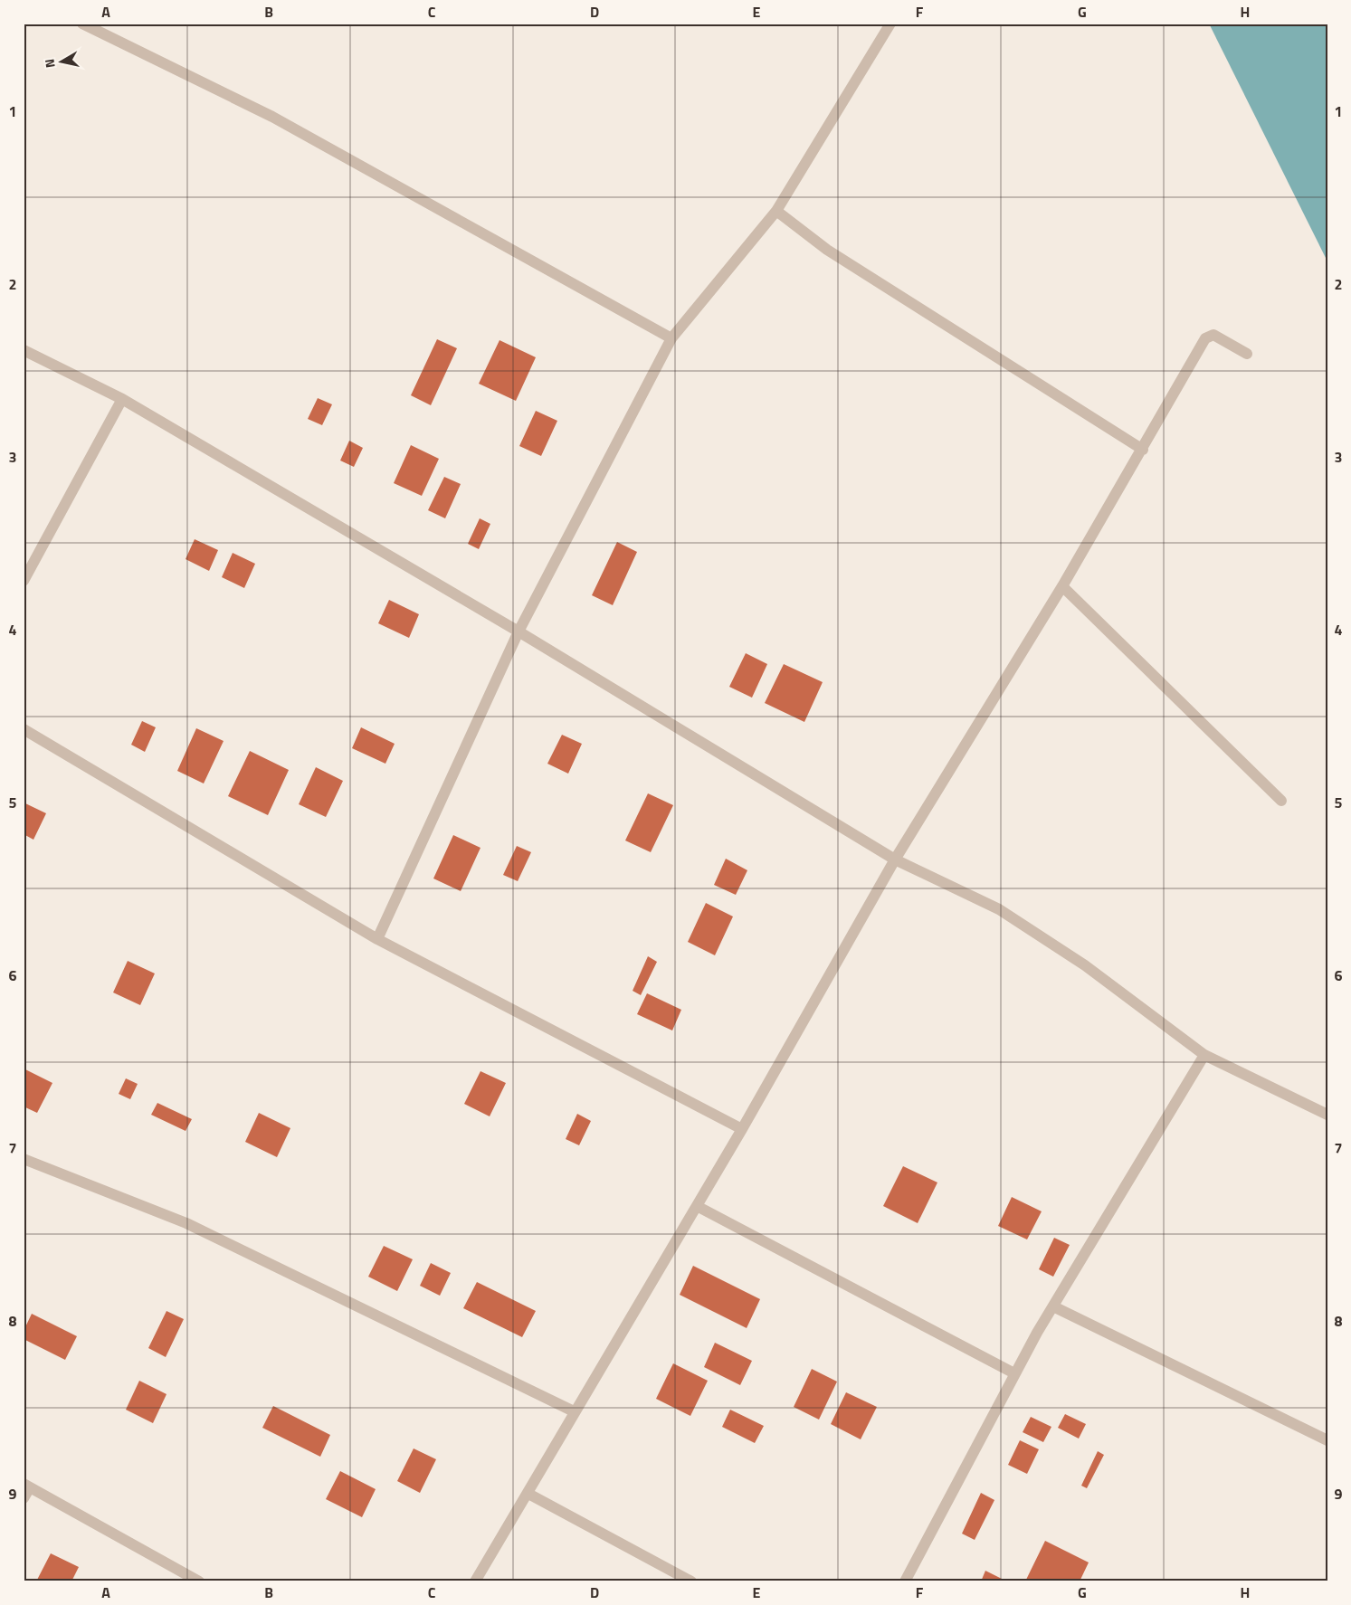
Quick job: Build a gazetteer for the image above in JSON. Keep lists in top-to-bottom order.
{
  "north": "left",
  "grid": {
    "columns": [
      "A",
      "B",
      "C",
      "D",
      "E",
      "F",
      "G",
      "H"
    ],
    "rows": [
      "1",
      "2",
      "3",
      "4",
      "5",
      "6",
      "7",
      "8",
      "9"
    ]
  }
}
